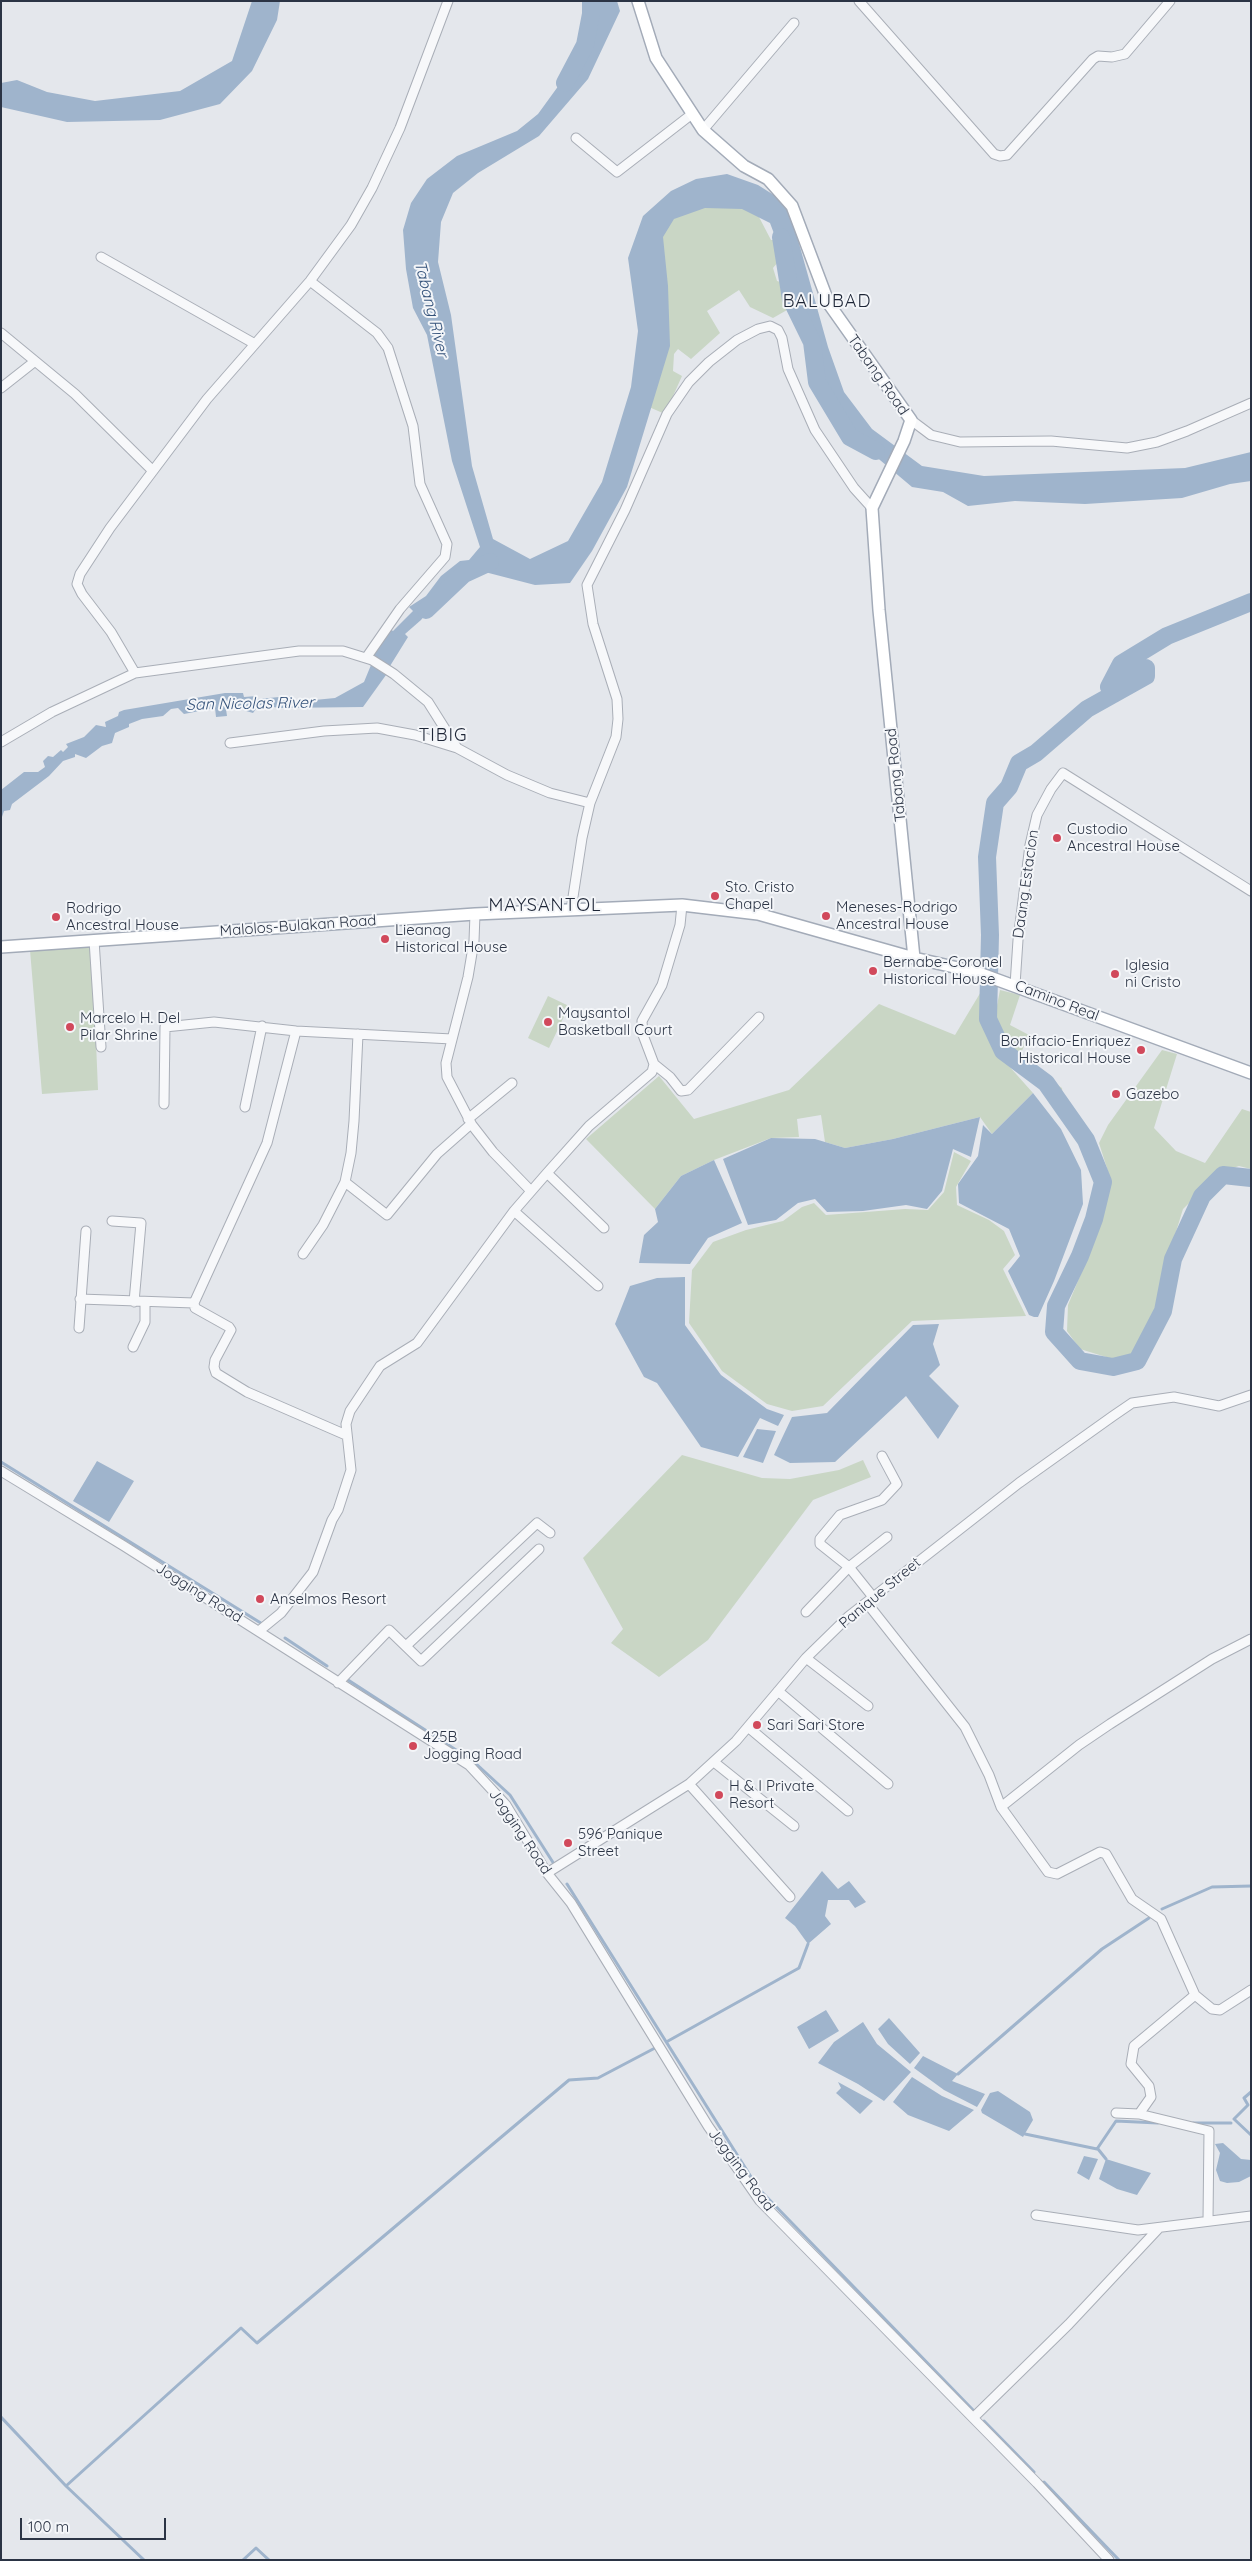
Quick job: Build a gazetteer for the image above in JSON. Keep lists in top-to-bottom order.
{
  "streets": {
    "main road": ["Tabang Road", "Malolos-Bulakan Road", "Camino Real"],
    "street": ["Daang Estacion", "Jogging Road", "Panique Street"]
  },
  "crossings": [
    ["Tabang Road", "Malolos-Bulakan Road"],
    ["Daang Estacion", "Camino Real"],
    ["Malolos-Bulakan Road", "Camino Real"],
    ["Jogging Road", "Panique Street"]
  ],
  "districts": ["BALUBAD", "TIBIG", "MAYSANTOL"],
  "water": ["Tabang River", "San Nicolas River"],
  "places": [
    "Custodio Ancestral House",
    "Sto. Cristo Chapel",
    "Meneses-Rodrigo Ancestral House",
    "Rodrigo Ancestral House",
    "Lieanag Historical House",
    "Bernabe-Coronel Historical House",
    "Iglesia ni Cristo",
    "Maysantol Basketball Court",
    "Marcelo H. Del Pilar Shrine",
    "Bonifacio-Enriquez Historical House",
    "Gazebo",
    "Anselmos Resort",
    "Sari Sari Store",
    "425B Jogging Road",
    "H & I Private Resort",
    "596 Panique Street"
  ],
  "scale_bar": "100 m"
}
